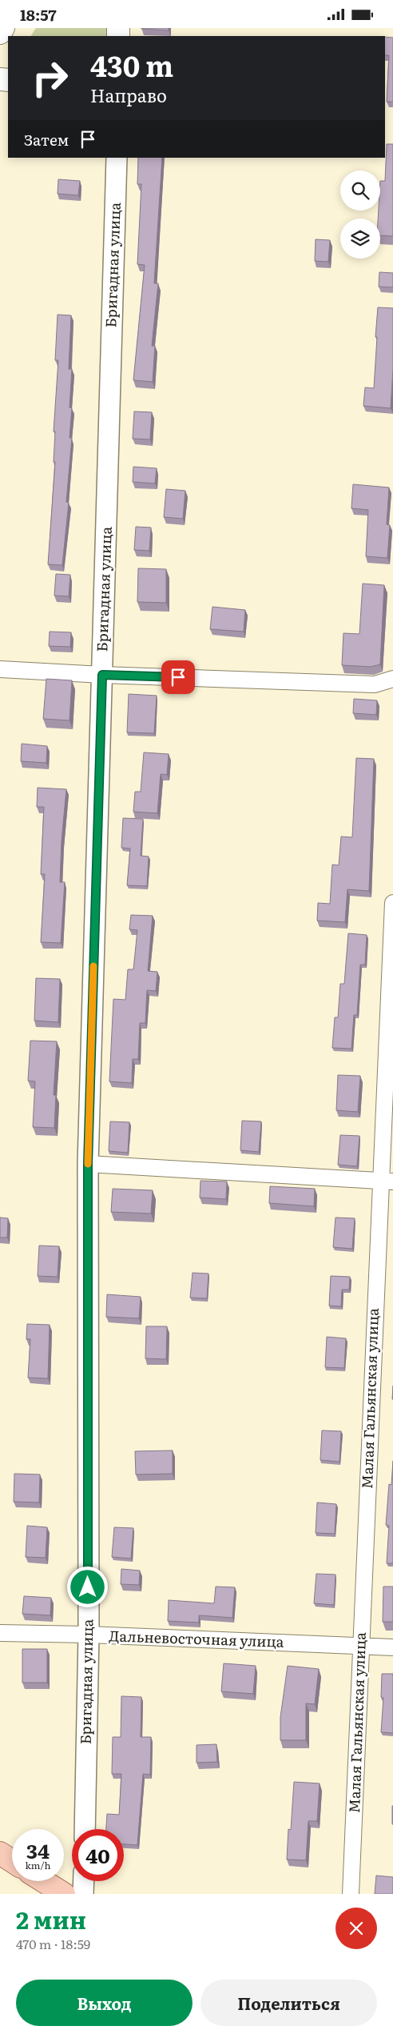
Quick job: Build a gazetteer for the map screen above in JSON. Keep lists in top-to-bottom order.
{
  "streets": {
    "street": ["Бригадная улица", "Малая Гальянская улица", "Дальневосточная улица"]
  },
  "crossings": [
    ["Бригадная улица", "Дальневосточная улица"],
    ["Малая Гальянская улица", "Дальневосточная улица"]
  ],
  "page": {
    "status": "18:57",
    "turn": ["430 m", "Направо"],
    "then": "Затем",
    "speed": "34 km/h",
    "limit": "40",
    "heading": ["2 мин", "470 m · 18:59"],
    "buttons": ["Выход", "Поделиться"]
  }
}
